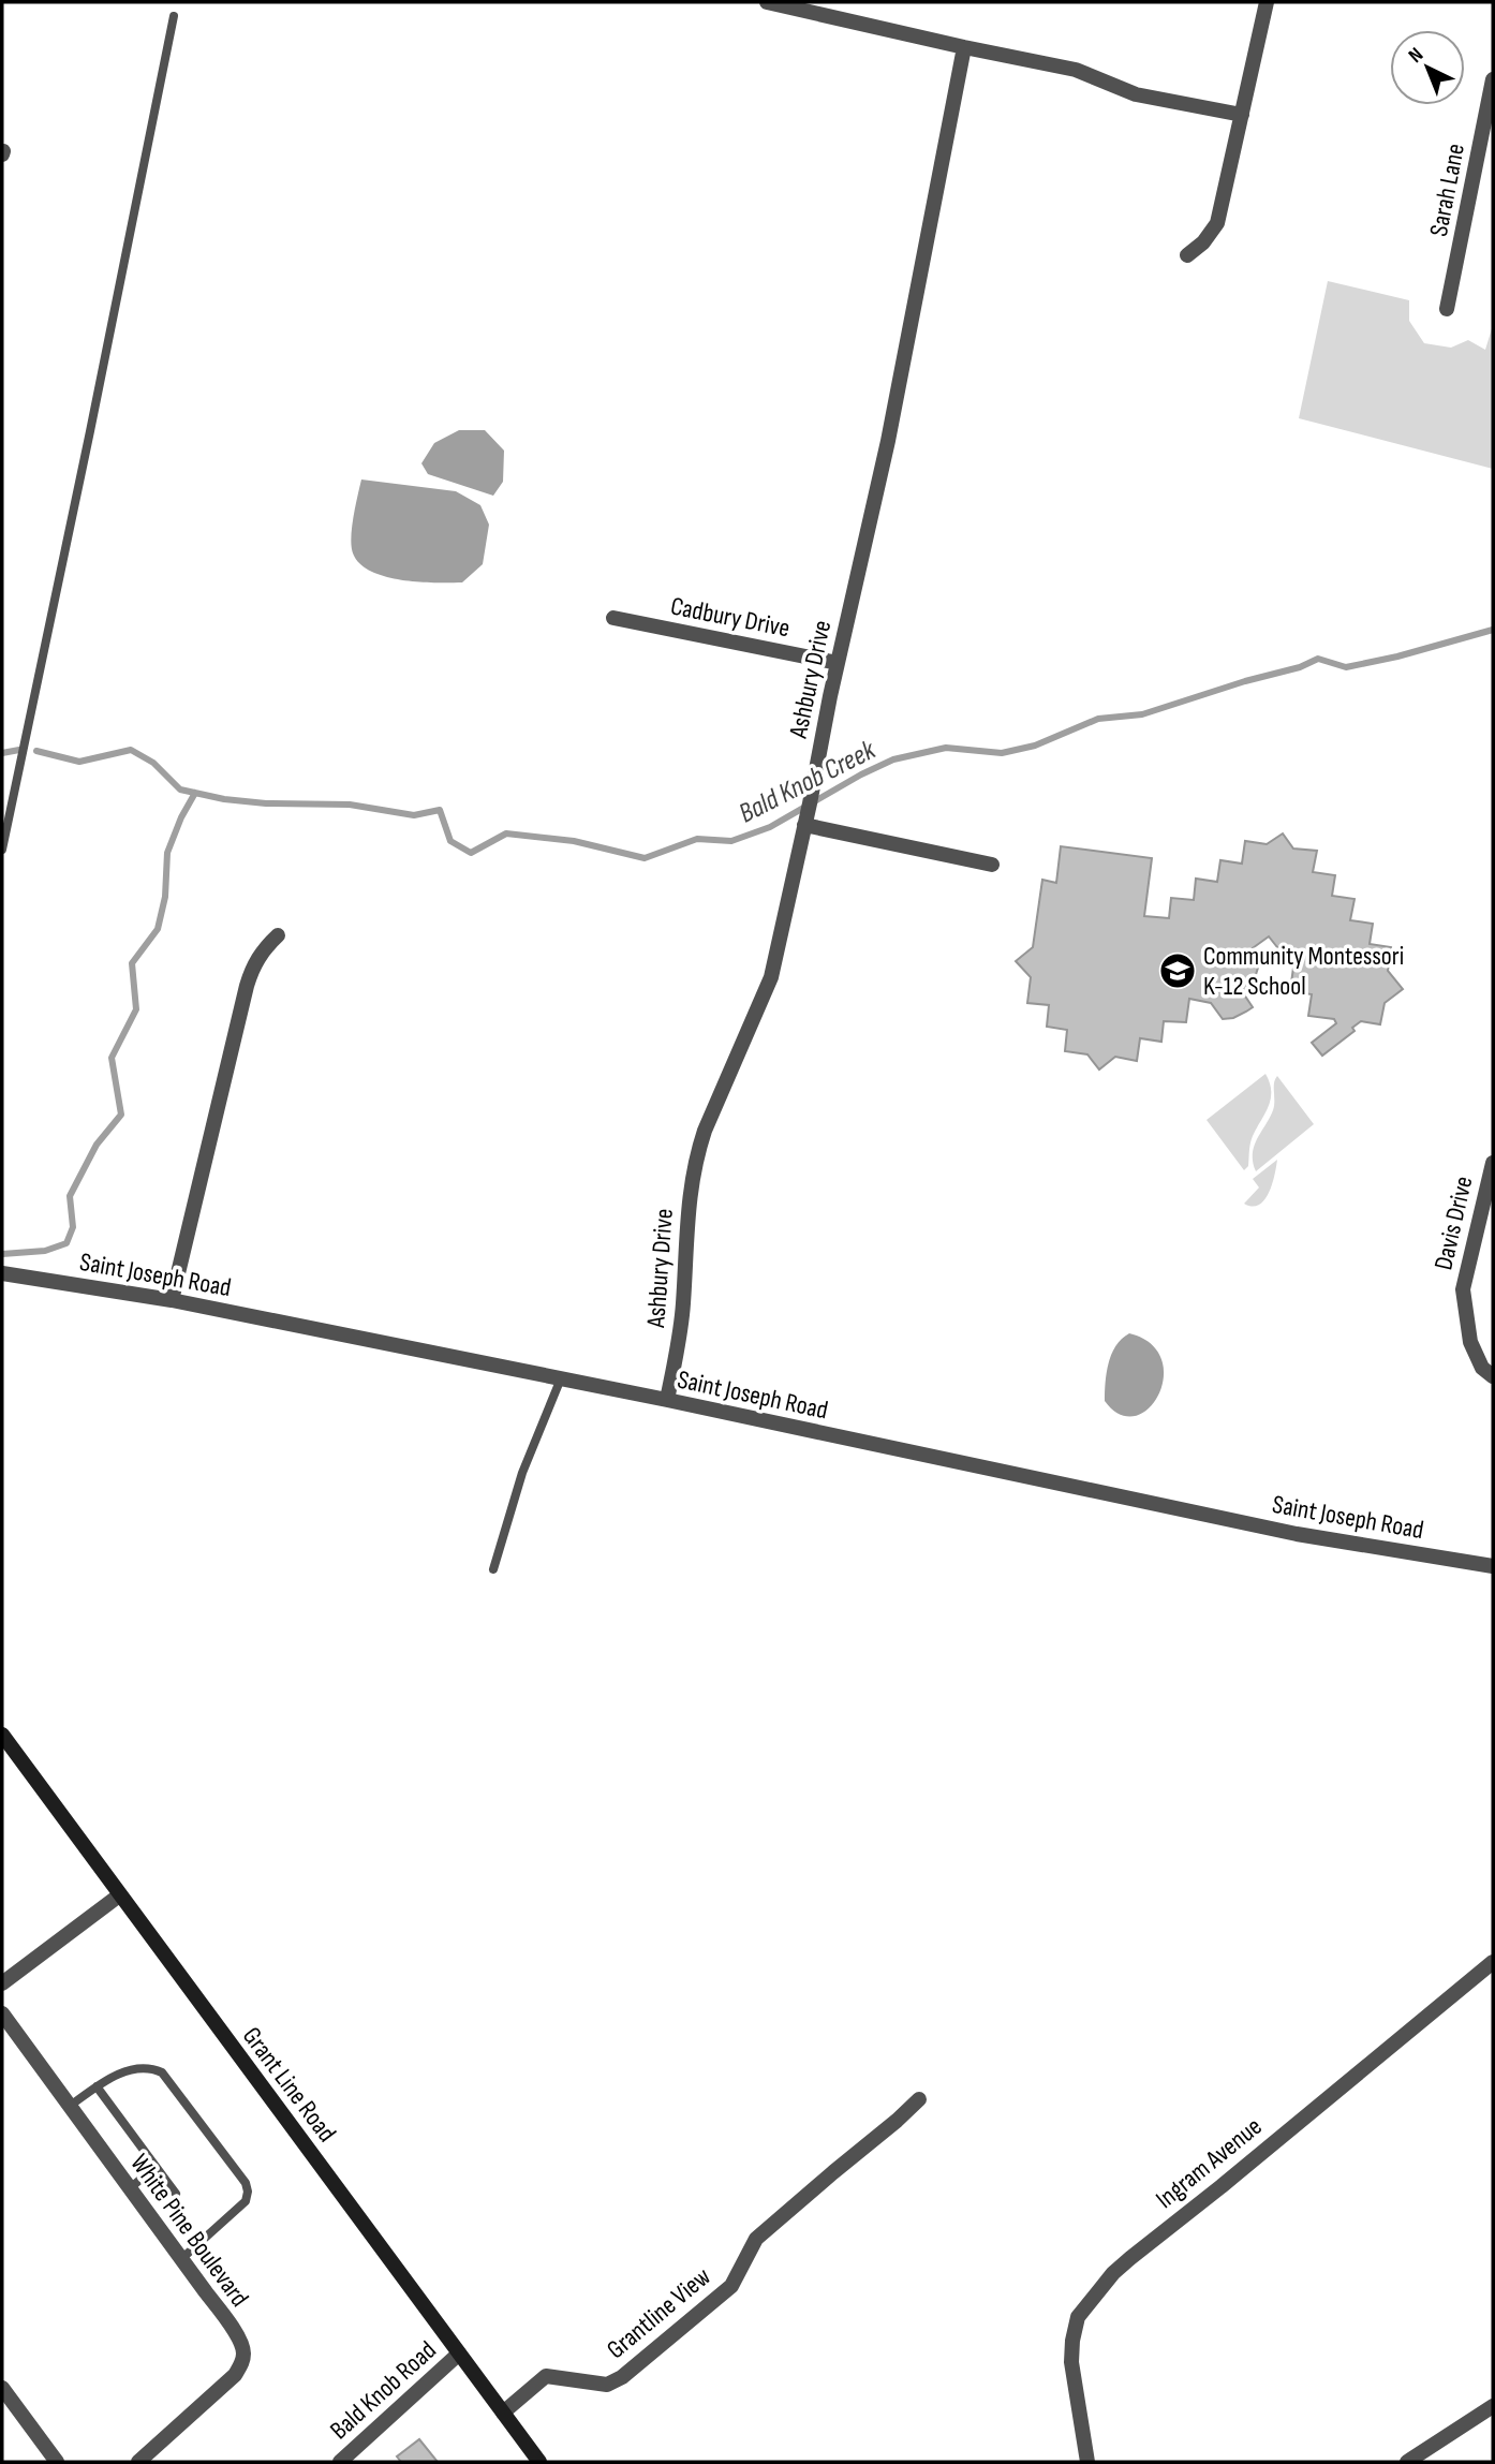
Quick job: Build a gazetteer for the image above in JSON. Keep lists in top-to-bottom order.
{
  "streets": {
    "main road": ["Grant Line Road"],
    "street": [
      "Sarah Lane",
      "Cadbury Drive",
      "Ashbury Drive",
      "Davis Drive",
      "Saint Joseph Road",
      "Ingram Avenue",
      "White Pine Boulevard",
      "Grantline View",
      "Bald Knob Road"
    ]
  },
  "crossings": [
    ["Cadbury Drive", "Ashbury Drive"],
    ["Ashbury Drive", "Saint Joseph Road"],
    ["Grant Line Road", "Grantline View"],
    ["Grant Line Road", "Bald Knob Road"]
  ],
  "water": ["Bald Knob Creek"],
  "places": {
    "school or university": ["Community Montessori K-12 School"]
  },
  "north": "top left"
}
